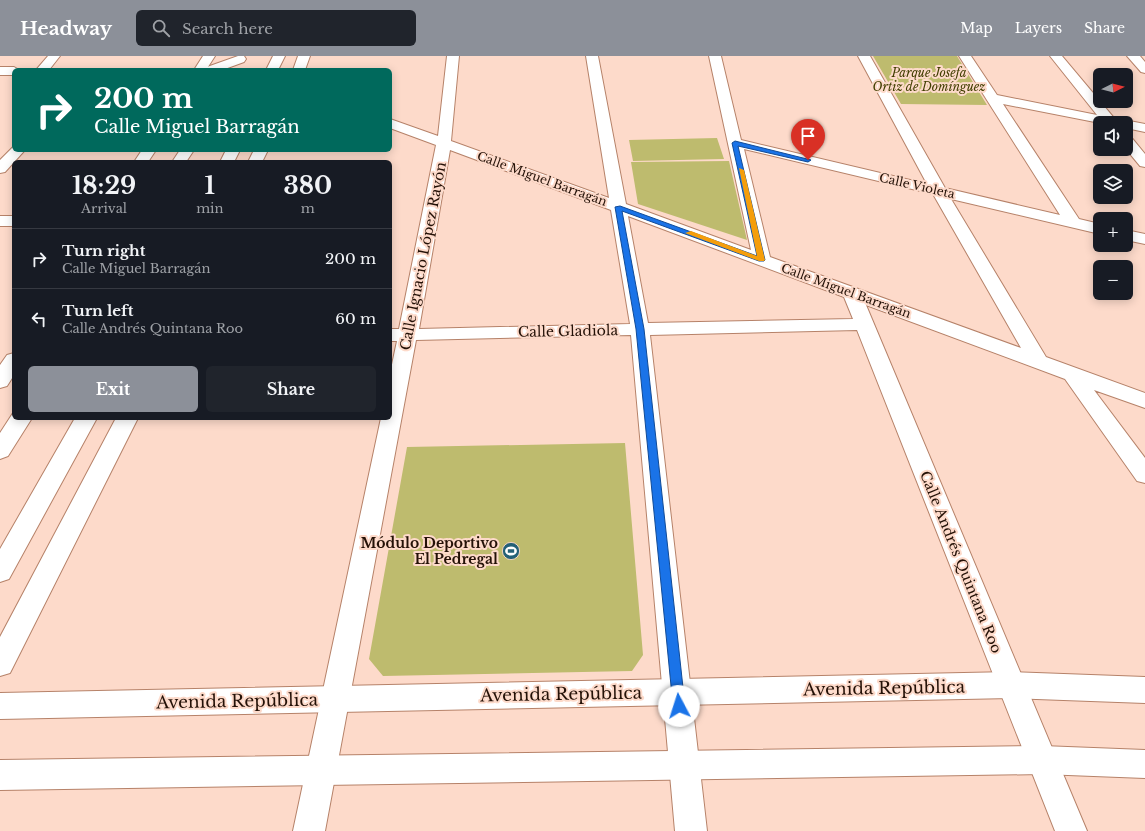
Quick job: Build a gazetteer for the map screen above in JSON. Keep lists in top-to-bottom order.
{
  "streets": {
    "street": [
      "Calle Miguel Barragán",
      "Calle Violeta",
      "Calle Ignacio López Rayón",
      "Calle Gladiola",
      "Calle Andrés Quintana Roo",
      "Avenida República"
    ]
  },
  "crossings": [
    ["Calle Miguel Barragán", "Calle Ignacio López Rayón"],
    ["Calle Miguel Barragán", "Calle Andrés Quintana Roo"],
    ["Calle Ignacio López Rayón", "Calle Gladiola"],
    ["Calle Ignacio López Rayón", "Avenida República"],
    ["Calle Gladiola", "Calle Andrés Quintana Roo"],
    ["Calle Andrés Quintana Roo", "Avenida República"]
  ],
  "parks": ["Parque Josefa Ortiz de Domínguez"],
  "places": {
    "sports": ["Módulo Deportivo El Pedregal"]
  },
  "north": "right",
  "page": {
    "header": "Headway",
    "search": "Search here",
    "nav": ["Map", "Layers", "Share"],
    "map_buttons": ["+", "−"],
    "turn": ["200 m", "Calle Miguel Barragán"],
    "eta": [
      "18:29",
      "Arrival",
      "1",
      "min",
      "380",
      "m"
    ],
    "list": [
      {
        "name": "Turn right",
        "note": "Calle Miguel Barragán",
        "value": "200 m"
      },
      {
        "name": "Turn left",
        "note": "Calle Andrés Quintana Roo",
        "value": "60 m"
      }
    ],
    "buttons": ["Exit", "Share"]
  }
}
